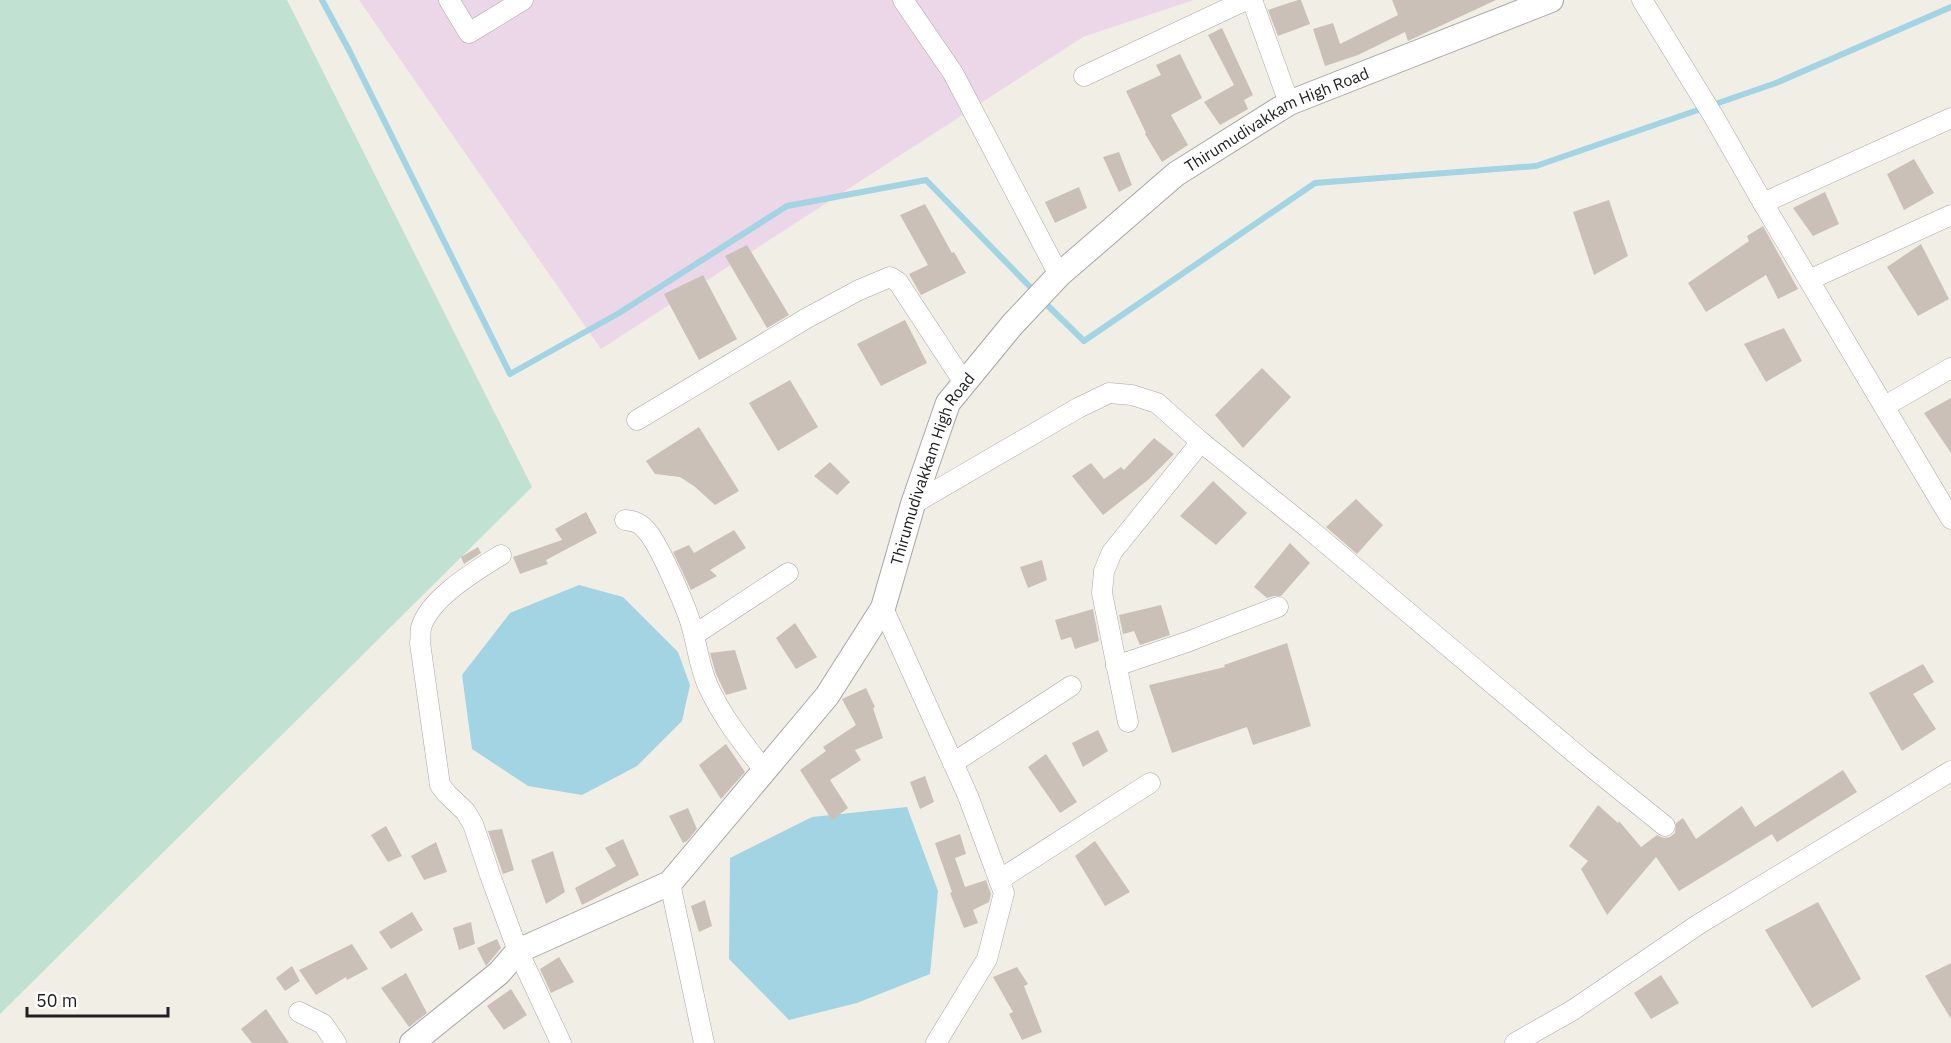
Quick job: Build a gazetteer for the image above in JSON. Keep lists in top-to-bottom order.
{
  "streets": {
    "street": ["Thirumudivakkam High Road"]
  },
  "scale_bar": "50 m"
}
